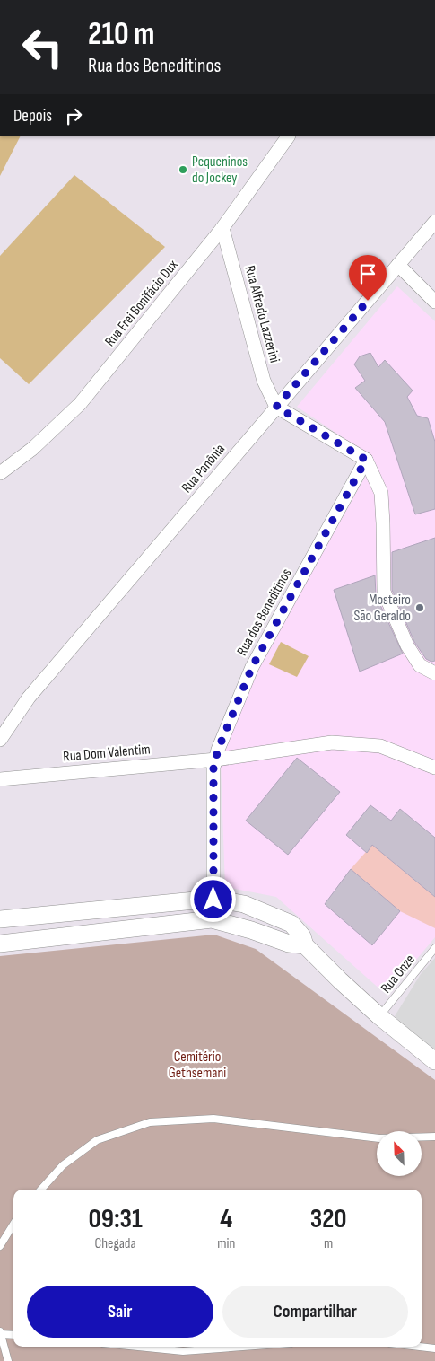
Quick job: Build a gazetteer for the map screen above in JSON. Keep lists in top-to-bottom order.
{
  "streets": {
    "street": [
      "Rua Frei Bonifácio Dux",
      "Rua Alfredo Lazzerini",
      "Rua Panônia",
      "Rua dos Beneditinos",
      "Rua Dom Valentim"
    ],
    "lane": ["Rua Onze"]
  },
  "crossings": [
    ["Rua Frei Bonifácio Dux", "Rua Alfredo Lazzerini"],
    ["Rua Alfredo Lazzerini", "Rua Panônia"],
    ["Rua dos Beneditinos", "Rua Dom Valentim"]
  ],
  "parks": ["Cemitério Gethsemani"],
  "places": ["Pequeninos do Jockey", "Mosteiro São Geraldo"],
  "north": "top left",
  "page": {
    "turn": ["210 m", "Rua dos Beneditinos"],
    "then": "Depois",
    "eta": [
      "09:31",
      "Chegada",
      "4",
      "min",
      "320",
      "m"
    ],
    "buttons": ["Sair", "Compartilhar"]
  }
}
